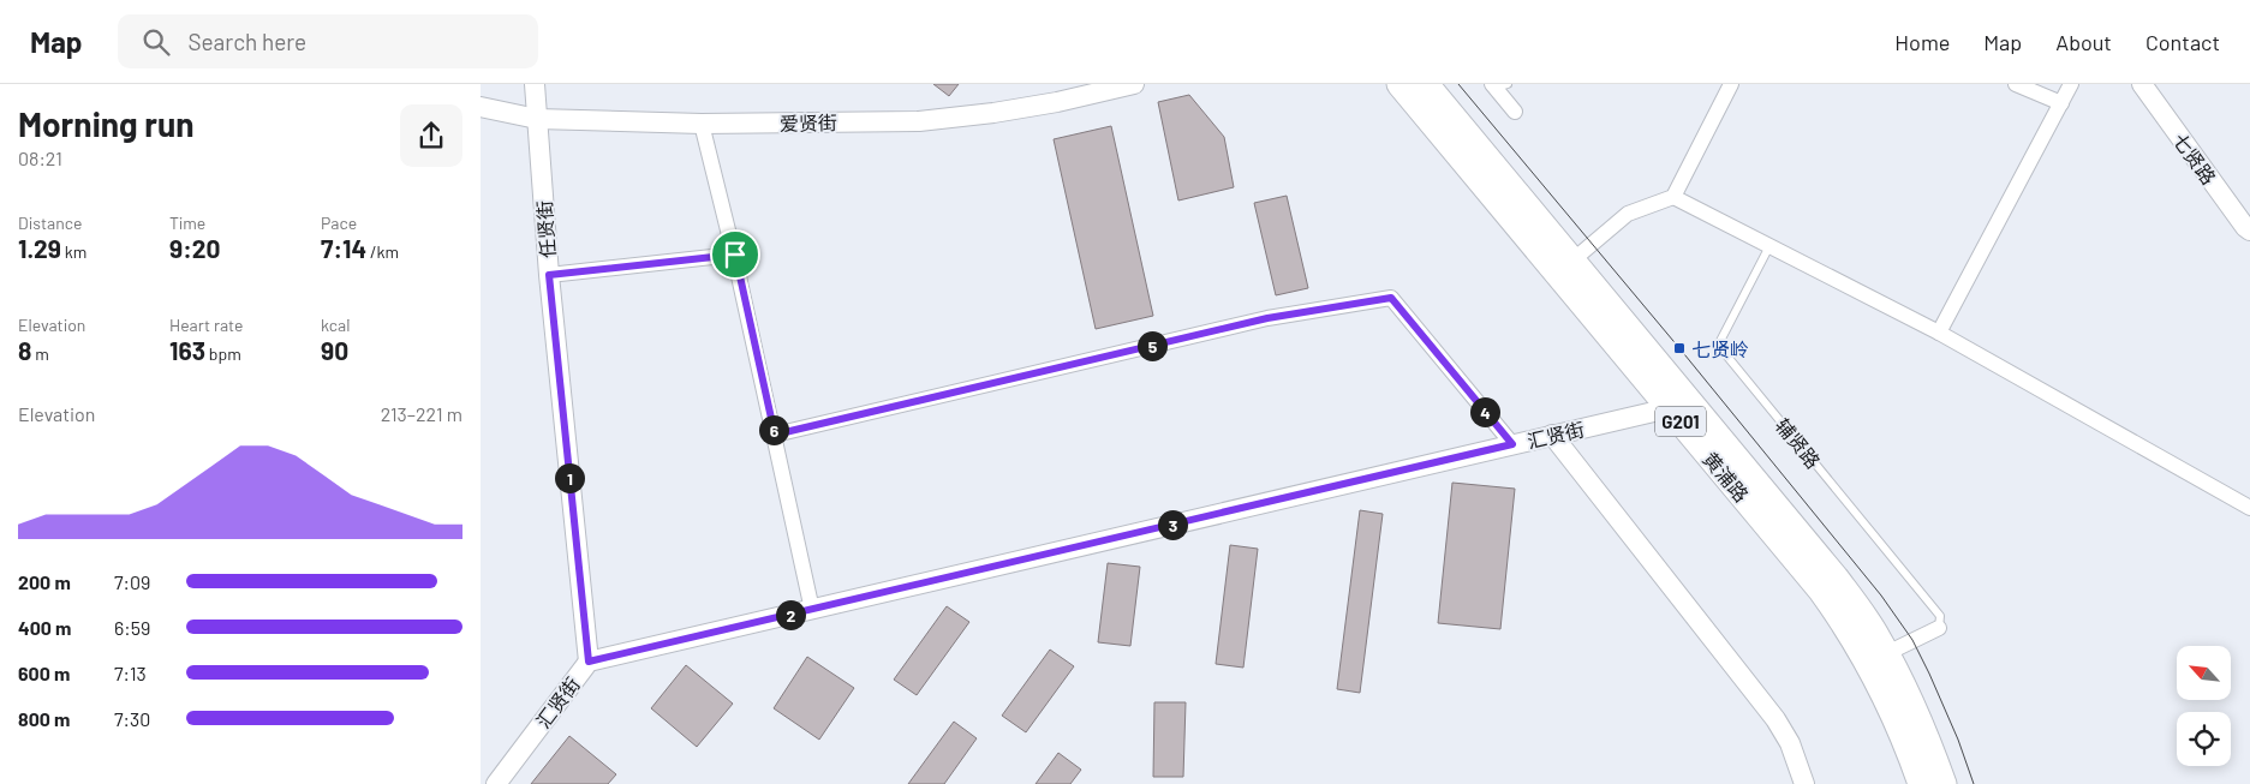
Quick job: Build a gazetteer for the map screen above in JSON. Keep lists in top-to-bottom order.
{
  "streets": {
    "highway": ["G201", "黄浦路"],
    "street": [
      "爱贤街",
      "七贤路",
      "任贤街",
      "汇贤街"
    ],
    "lane": ["辅贤路"]
  },
  "crossings": [
    ["爱贤街", "任贤街"],
    ["任贤街", "汇贤街"],
    ["汇贤街", "黄浦路"]
  ],
  "places": {
    "transit": ["七贤岭"]
  },
  "north": "top left",
  "page": {
    "header": "Map",
    "search": "Search here",
    "nav": [
      "Home",
      "Map",
      "About",
      "Contact"
    ],
    "heading": ["Morning run", "08:21"],
    "stats": [
      ["Distance", "1.29 km"],
      ["Time", "9:20"],
      ["Pace", "7:14 /km"],
      ["Elevation", "8 m"],
      ["Heart rate", "163 bpm"],
      ["kcal", "90"]
    ],
    "pins": [
      "5",
      "4",
      "6",
      "1",
      "3",
      "2"
    ],
    "chart": ["Elevation", "213–221 m"],
    "list": [
      {
        "name": "200 m",
        "note": "7:09"
      },
      {
        "name": "400 m",
        "note": "6:59"
      },
      {
        "name": "600 m",
        "note": "7:13"
      },
      {
        "name": "800 m",
        "note": "7:30"
      }
    ]
  }
}
